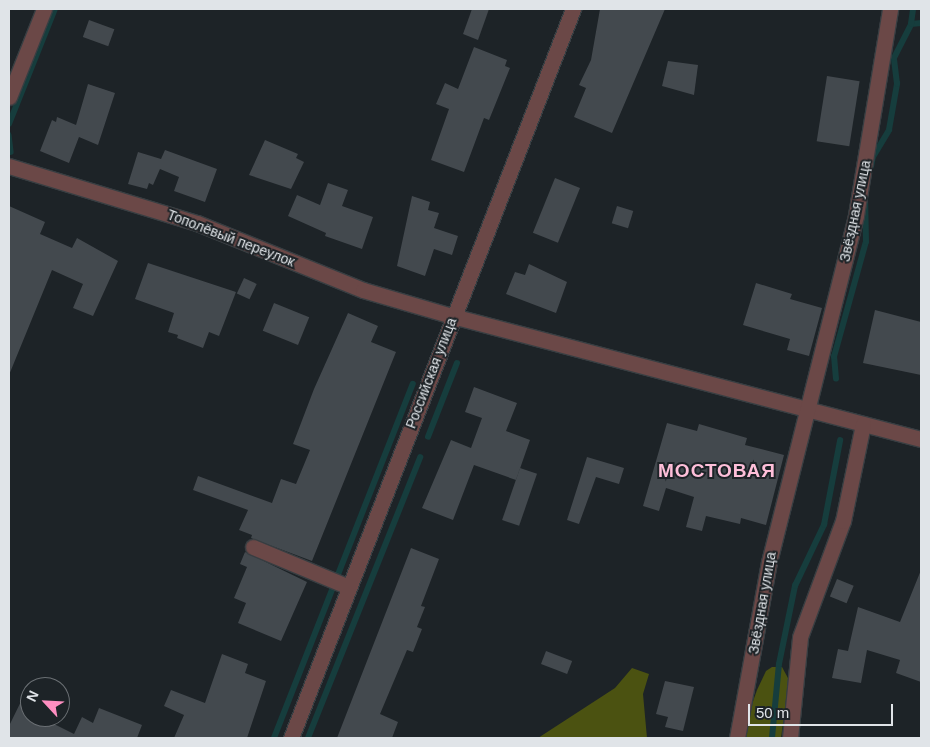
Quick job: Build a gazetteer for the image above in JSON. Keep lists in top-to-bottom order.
{
  "streets": {
    "street": ["Звёздная улица", "Тополёвый переулок", "Российская улица"]
  },
  "crossings": [
    ["Тополёвый переулок", "Российская улица"]
  ],
  "districts": ["МОСТОВАЯ"],
  "scale_bar": "50 m",
  "north": "top left"
}
